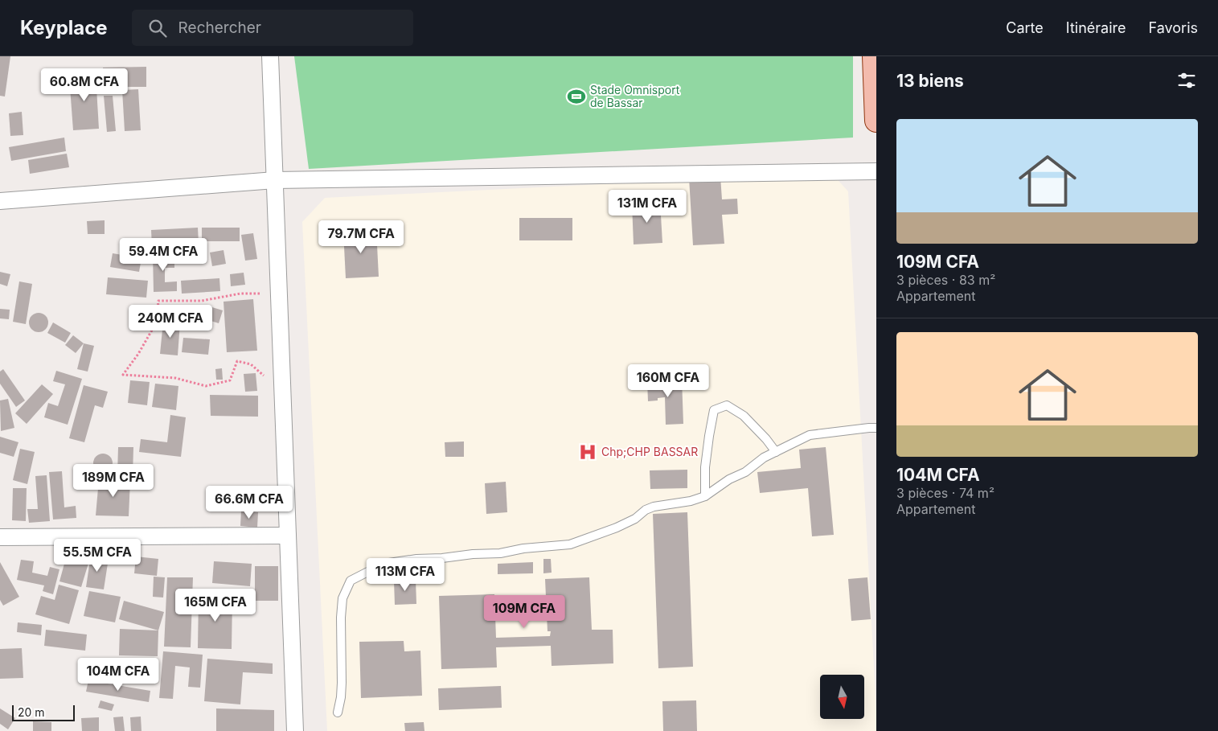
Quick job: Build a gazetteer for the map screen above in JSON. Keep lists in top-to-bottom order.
{
  "places": {
    "sports": ["Stade Omnisport de Bassar"],
    "hospital": ["Chp;CHP BASSAR"]
  },
  "scale_bar": "20 m",
  "north": "bottom",
  "page": {
    "header": "Keyplace",
    "search": "Rechercher",
    "nav": ["Carte", "Itinéraire", "Favoris"],
    "heading": "13 biens",
    "price": [
      "60.8M CFA",
      "131M CFA",
      "79.7M CFA",
      "59.4M CFA",
      "240M CFA",
      "160M CFA",
      "189M CFA",
      "66.6M CFA",
      "55.5M CFA",
      "113M CFA",
      "165M CFA",
      "109M CFA",
      "104M CFA"
    ],
    "list": [
      {
        "name": "109M CFA",
        "note": "3 pièces · 83 m² · Appartement"
      },
      {
        "name": "104M CFA",
        "note": "3 pièces · 74 m² · Appartement"
      }
    ],
    "scale": "20 m"
  }
}
